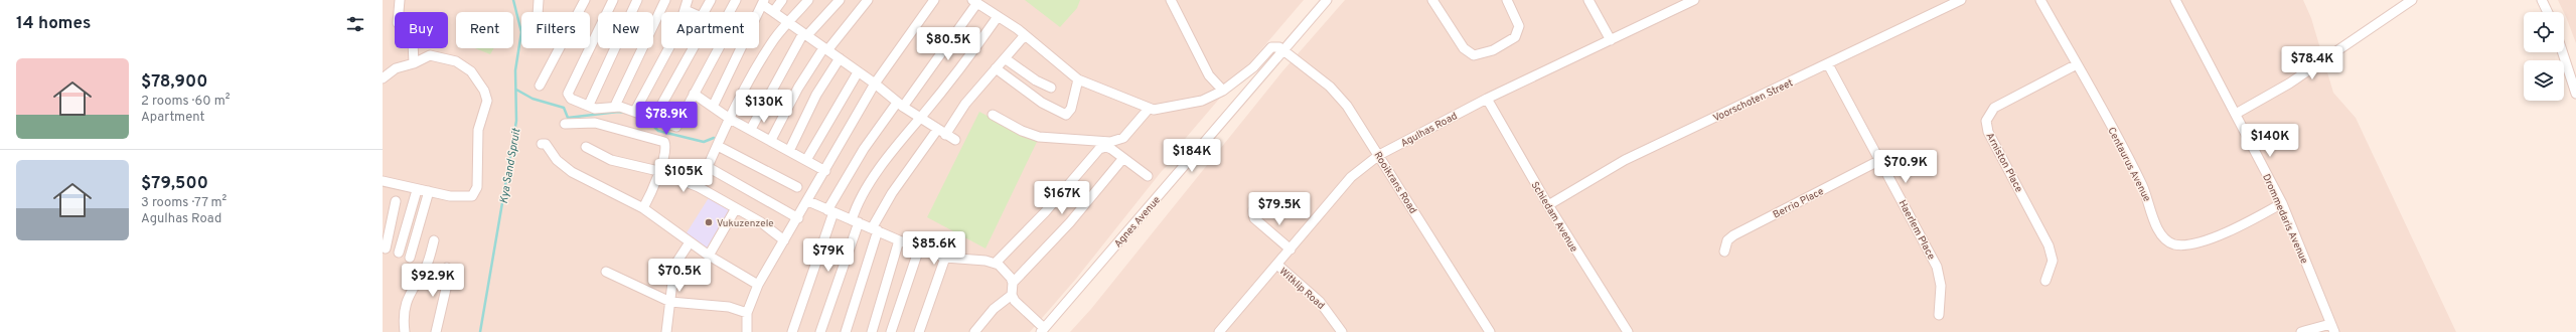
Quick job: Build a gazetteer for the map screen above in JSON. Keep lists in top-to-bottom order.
{
  "streets": {
    "street": [
      "Voorschoten Street",
      "Agulhas Road",
      "Arniston Place",
      "Centaurus Avenue",
      "Rooikrans Road",
      "Berrio Place",
      "Schiedam Avenue",
      "Drommedaris Avenue",
      "Agnes Avenue",
      "Haerlem Place",
      "Witklip Road"
    ]
  },
  "crossings": [
    ["Voorschoten Street", "Schiedam Avenue"],
    ["Voorschoten Street", "Haerlem Place"],
    ["Agulhas Road", "Rooikrans Road"],
    ["Agulhas Road", "Schiedam Avenue"],
    ["Agulhas Road", "Witklip Road"],
    ["Arniston Place", "Centaurus Avenue"],
    ["Centaurus Avenue", "Drommedaris Avenue"],
    ["Rooikrans Road", "Agnes Avenue"],
    ["Berrio Place", "Haerlem Place"]
  ],
  "water": ["Kya Sand Spruit"],
  "places": ["Vukuzenzele"],
  "page": {
    "heading": "14 homes",
    "chip": [
      "Buy",
      "Rent",
      "Filters",
      "New",
      "Apartment"
    ],
    "price": [
      "$80.5K",
      "$78.4K",
      "$130K",
      "$78.9K",
      "$140K",
      "$184K",
      "$70.9K",
      "$105K",
      "$167K",
      "$79.5K",
      "$85.6K",
      "$79K",
      "$70.5K",
      "$92.9K"
    ],
    "list": [
      {
        "name": "$78,900",
        "note": "2 rooms · 60 m² · Apartment"
      },
      {
        "name": "$79,500",
        "note": "3 rooms · 77 m² · Agulhas Road"
      }
    ]
  }
}
